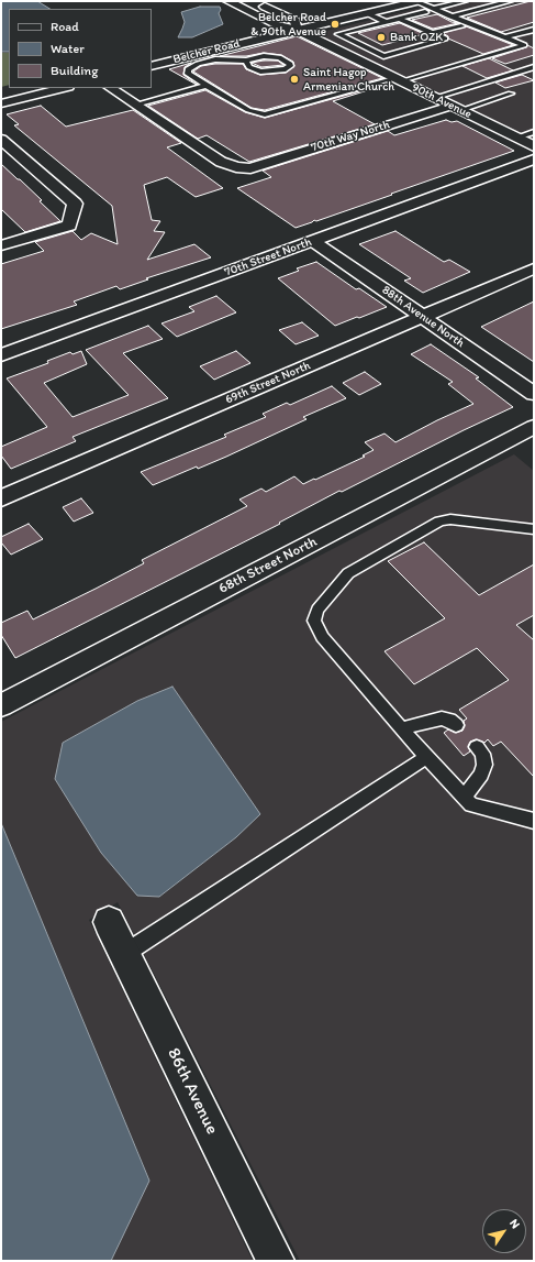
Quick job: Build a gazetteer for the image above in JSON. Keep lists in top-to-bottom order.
{
  "streets": {
    "street": [
      "Belcher Road",
      "90th Avenue",
      "70th Way North",
      "70th Street North",
      "88th Avenue North",
      "69th Street North",
      "68th Street North",
      "86th Avenue"
    ]
  },
  "crossings": [
    ["Belcher Road", "90th Avenue"],
    ["90th Avenue", "70th Way North"],
    ["70th Street North", "88th Avenue North"],
    ["88th Avenue North", "69th Street North"]
  ],
  "places": ["Belcher Road & 90th Avenue", "Bank OZK", "Saint Hagop Armenian Church"],
  "legend": ["Road", "Water", "Building"],
  "north": "top right"
}
